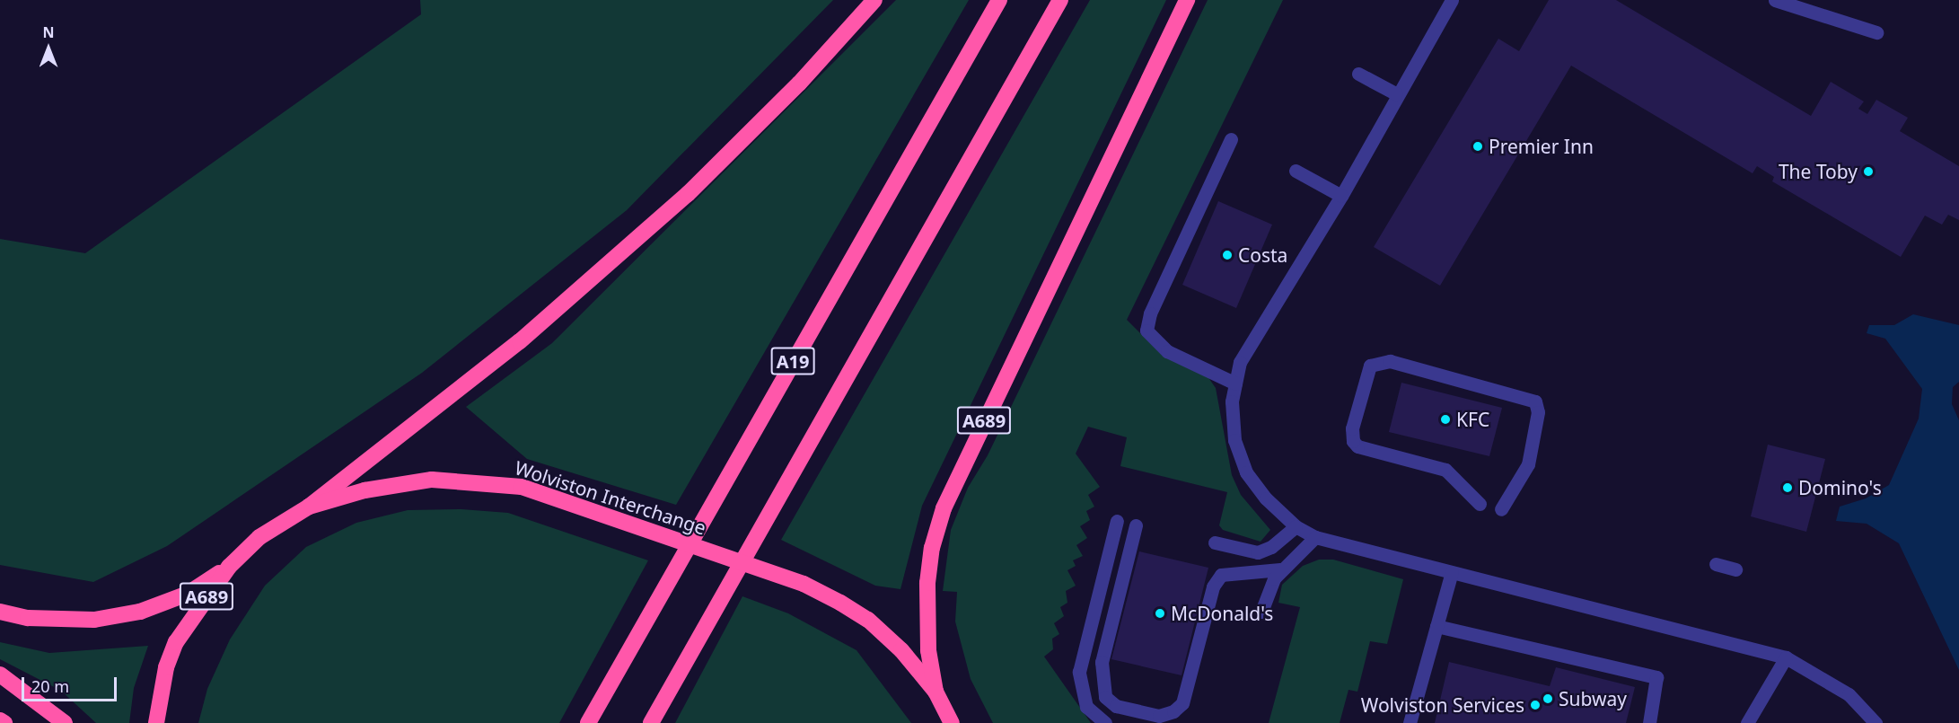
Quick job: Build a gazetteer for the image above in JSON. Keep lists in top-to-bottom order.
{
  "streets": {
    "highway": ["A19", "A689", "Wolviston Interchange"]
  },
  "crossings": [
    ["A689", "Wolviston Interchange"]
  ],
  "places": [
    "Premier Inn",
    "The Toby",
    "Costa",
    "KFC",
    "Domino's",
    "McDonald's",
    "Subway",
    "Wolviston Services"
  ],
  "scale_bar": "20 m",
  "north": "top"
}
